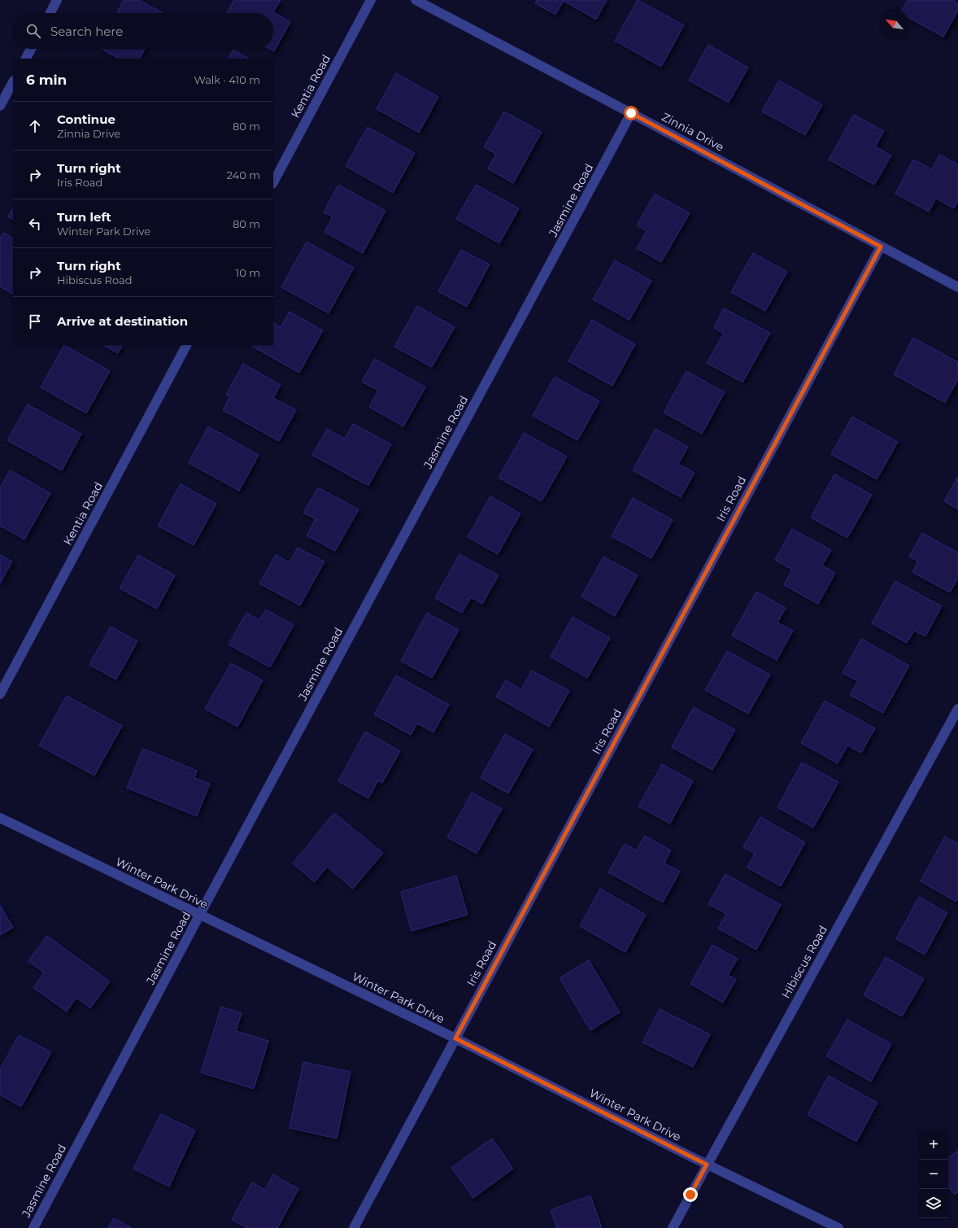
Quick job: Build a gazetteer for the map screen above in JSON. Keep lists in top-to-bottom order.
{
  "streets": {
    "street": [
      "Kentia Road",
      "Zinnia Drive",
      "Jasmine Road",
      "Iris Road",
      "Winter Park Drive",
      "Hibiscus Road"
    ]
  },
  "crossings": [
    ["Zinnia Drive", "Jasmine Road"],
    ["Zinnia Drive", "Iris Road"],
    ["Jasmine Road", "Winter Park Drive"],
    ["Iris Road", "Winter Park Drive"],
    ["Winter Park Drive", "Hibiscus Road"]
  ],
  "north": "top left",
  "page": {
    "search": "Search here",
    "heading": ["6 min", "Walk · 410 m"],
    "list": [
      ["Continue", "Zinnia Drive", "80 m"],
      ["Turn right", "Iris Road", "240 m"],
      ["Turn left", "Winter Park Drive", "80 m"],
      ["Turn right", "Hibiscus Road", "10 m"],
      "Arrive at destination"
    ],
    "map_buttons": ["+", "−"]
  }
}
